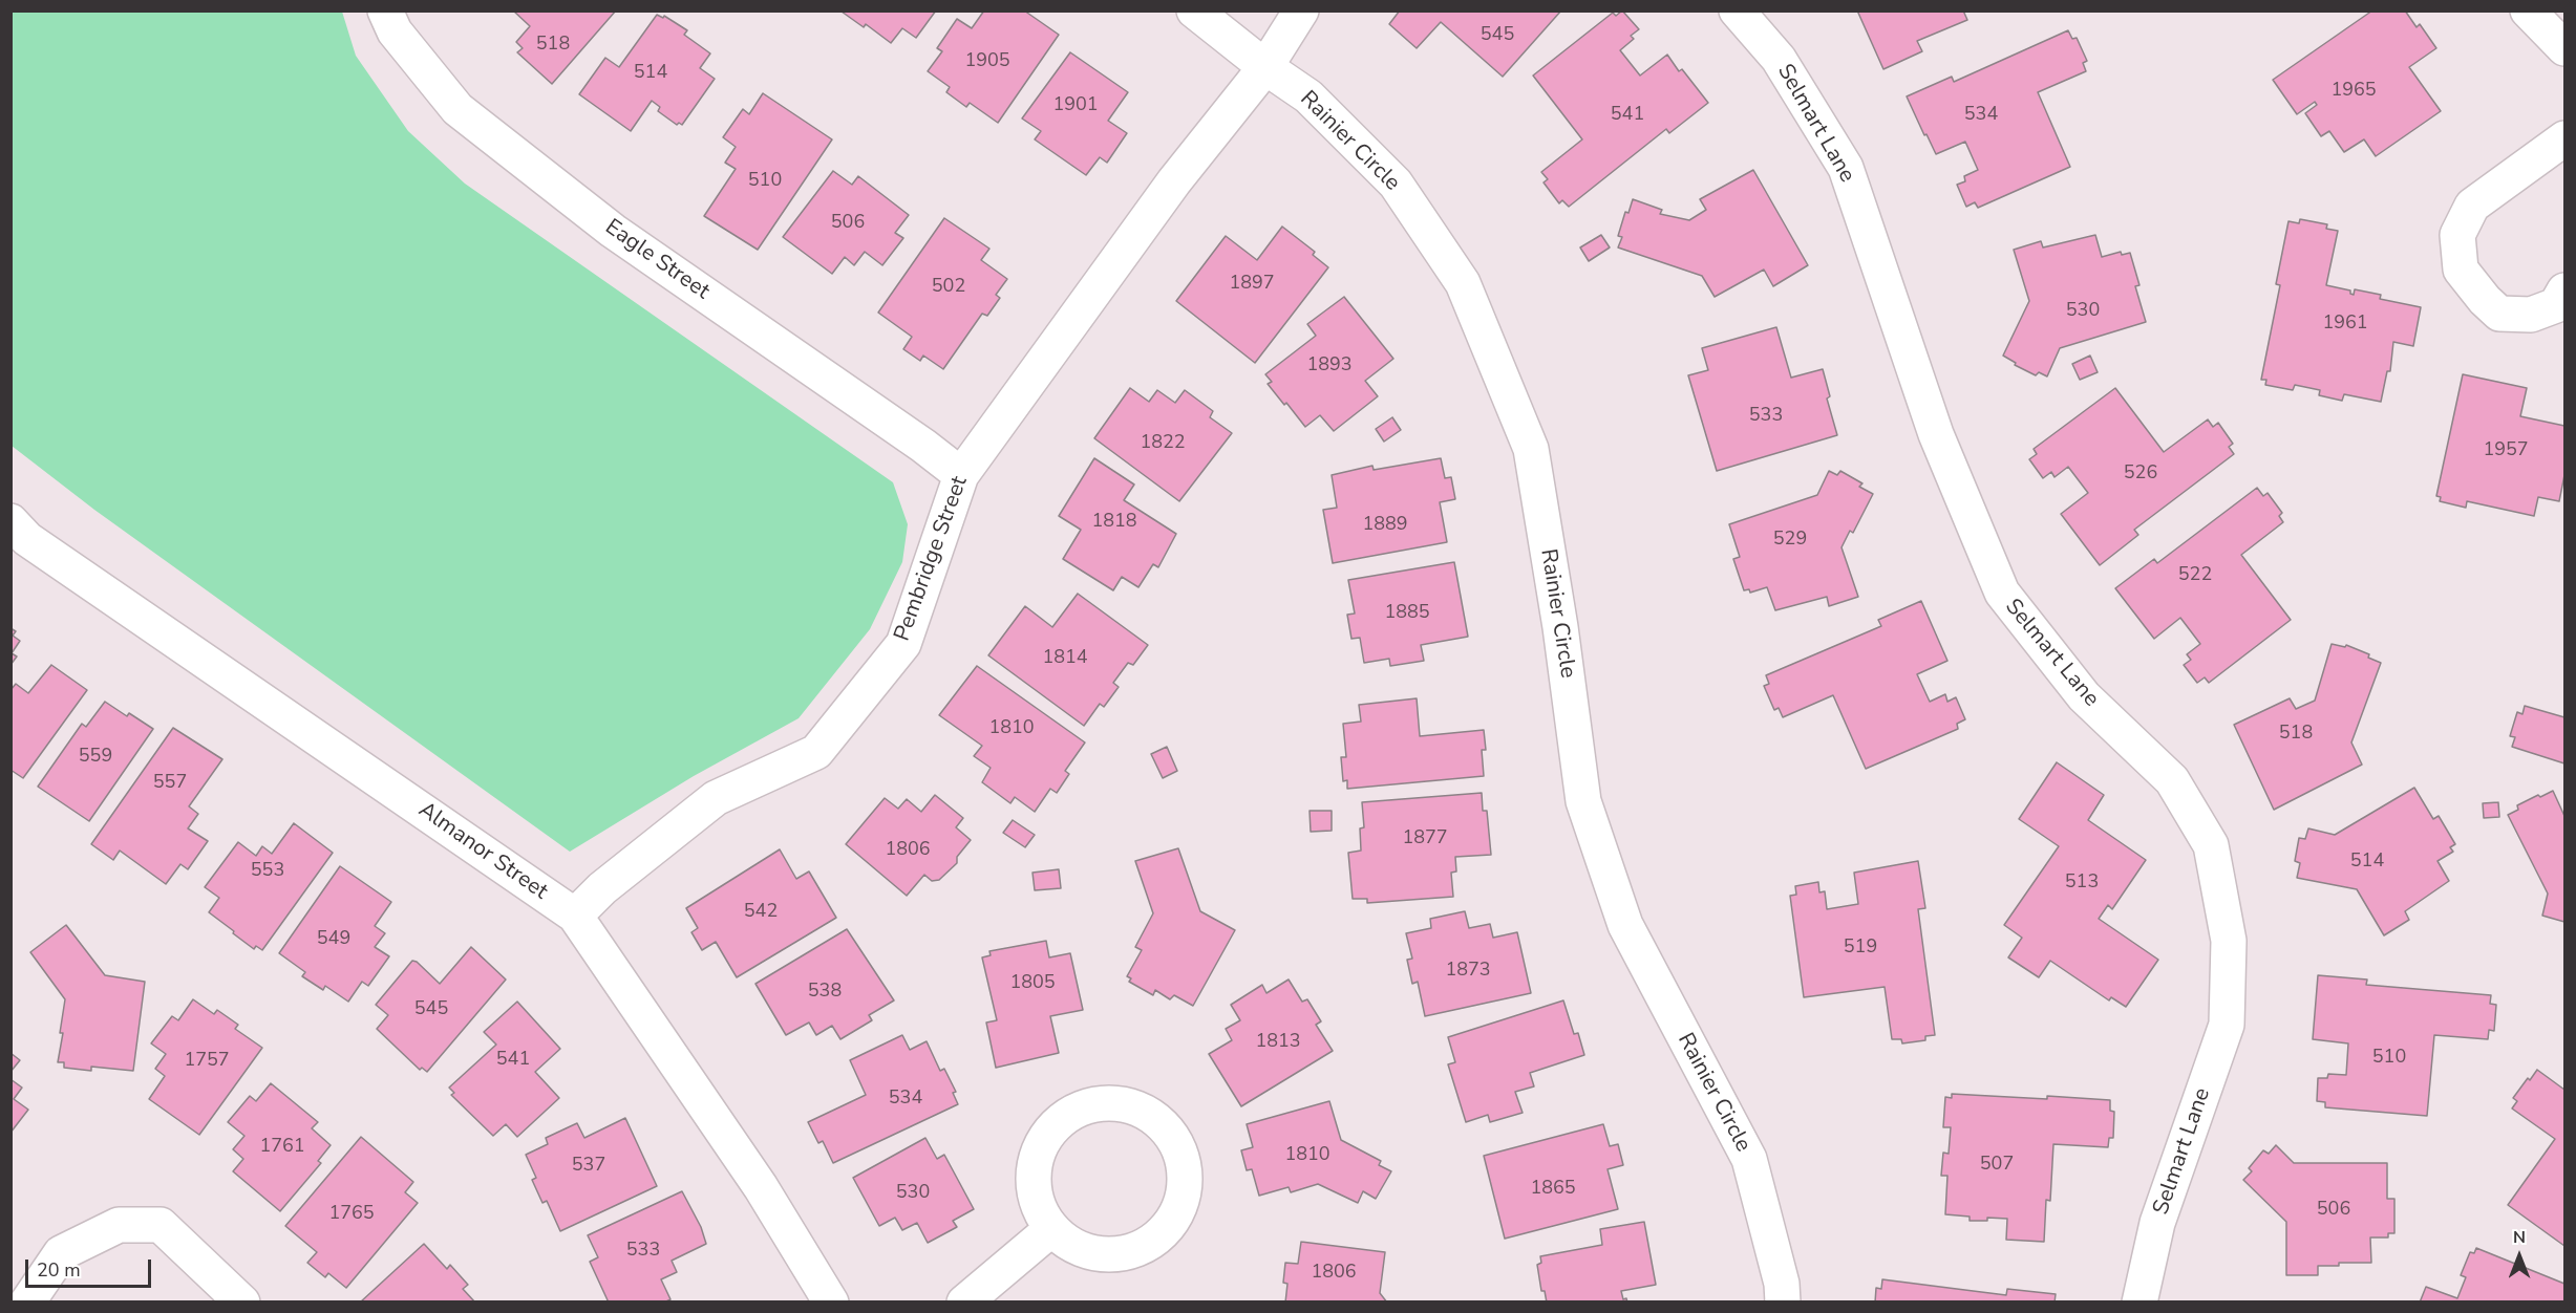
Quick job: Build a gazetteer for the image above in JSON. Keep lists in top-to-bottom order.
{
  "streets": {
    "street": [
      "Selmart Lane",
      "Rainier Circle",
      "Eagle Street",
      "Pembridge Street",
      "Almanor Street"
    ]
  },
  "crossings": [
    ["Rainier Circle", "Pembridge Street"],
    ["Eagle Street", "Pembridge Street"],
    ["Pembridge Street", "Almanor Street"]
  ],
  "house_numbers": [
    "545",
    "518",
    "1905",
    "514",
    "1965",
    "1901",
    "541",
    "534",
    "510",
    "506",
    "1897",
    "502",
    "530",
    "1961",
    "1893",
    "533",
    "1822",
    "1957",
    "526",
    "1818",
    "1889",
    "529",
    "522",
    "1885",
    "1814",
    "1810",
    "518",
    "559",
    "557",
    "1877",
    "1806",
    "514",
    "553",
    "513",
    "542",
    "549",
    "519",
    "1873",
    "1805",
    "538",
    "545",
    "1813",
    "510",
    "541",
    "1757",
    "534",
    "1761",
    "1810",
    "507",
    "537",
    "1865",
    "530",
    "506",
    "1765",
    "533",
    "1806"
  ],
  "scale_bar": "20 m",
  "north": "top"
}
